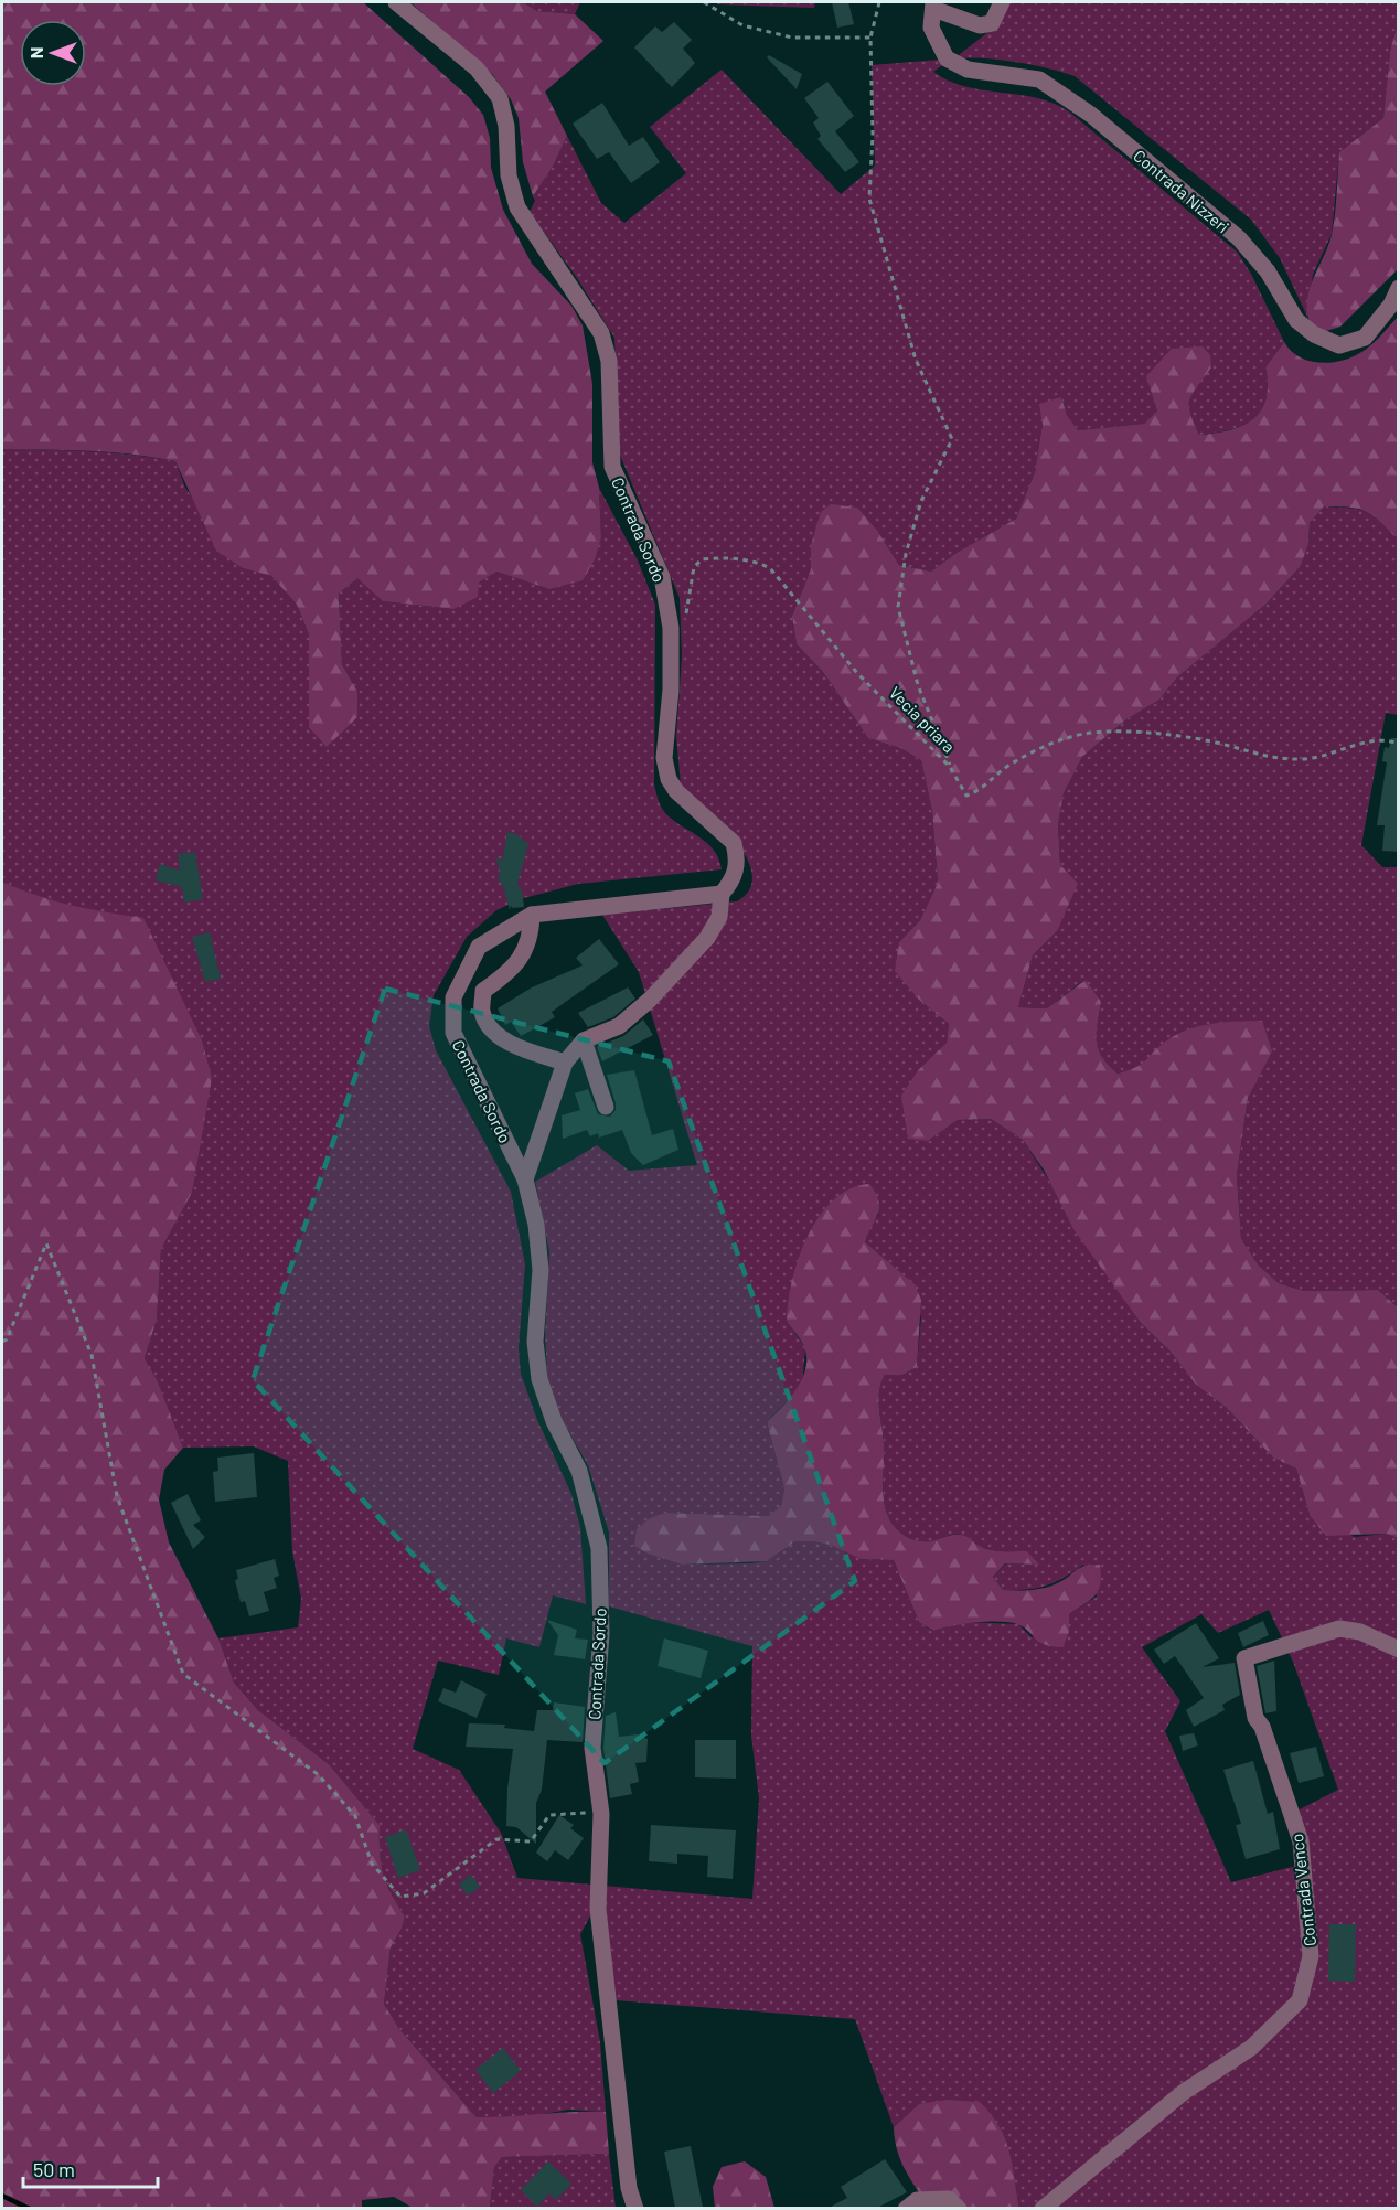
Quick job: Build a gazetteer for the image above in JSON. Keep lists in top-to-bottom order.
{
  "streets": {
    "street": ["Contrada Nizzeri", "Contrada Sordo", "Contrada Venco"],
    "path": ["Vecia priara"]
  },
  "scale_bar": "50 m",
  "north": "left"
}
